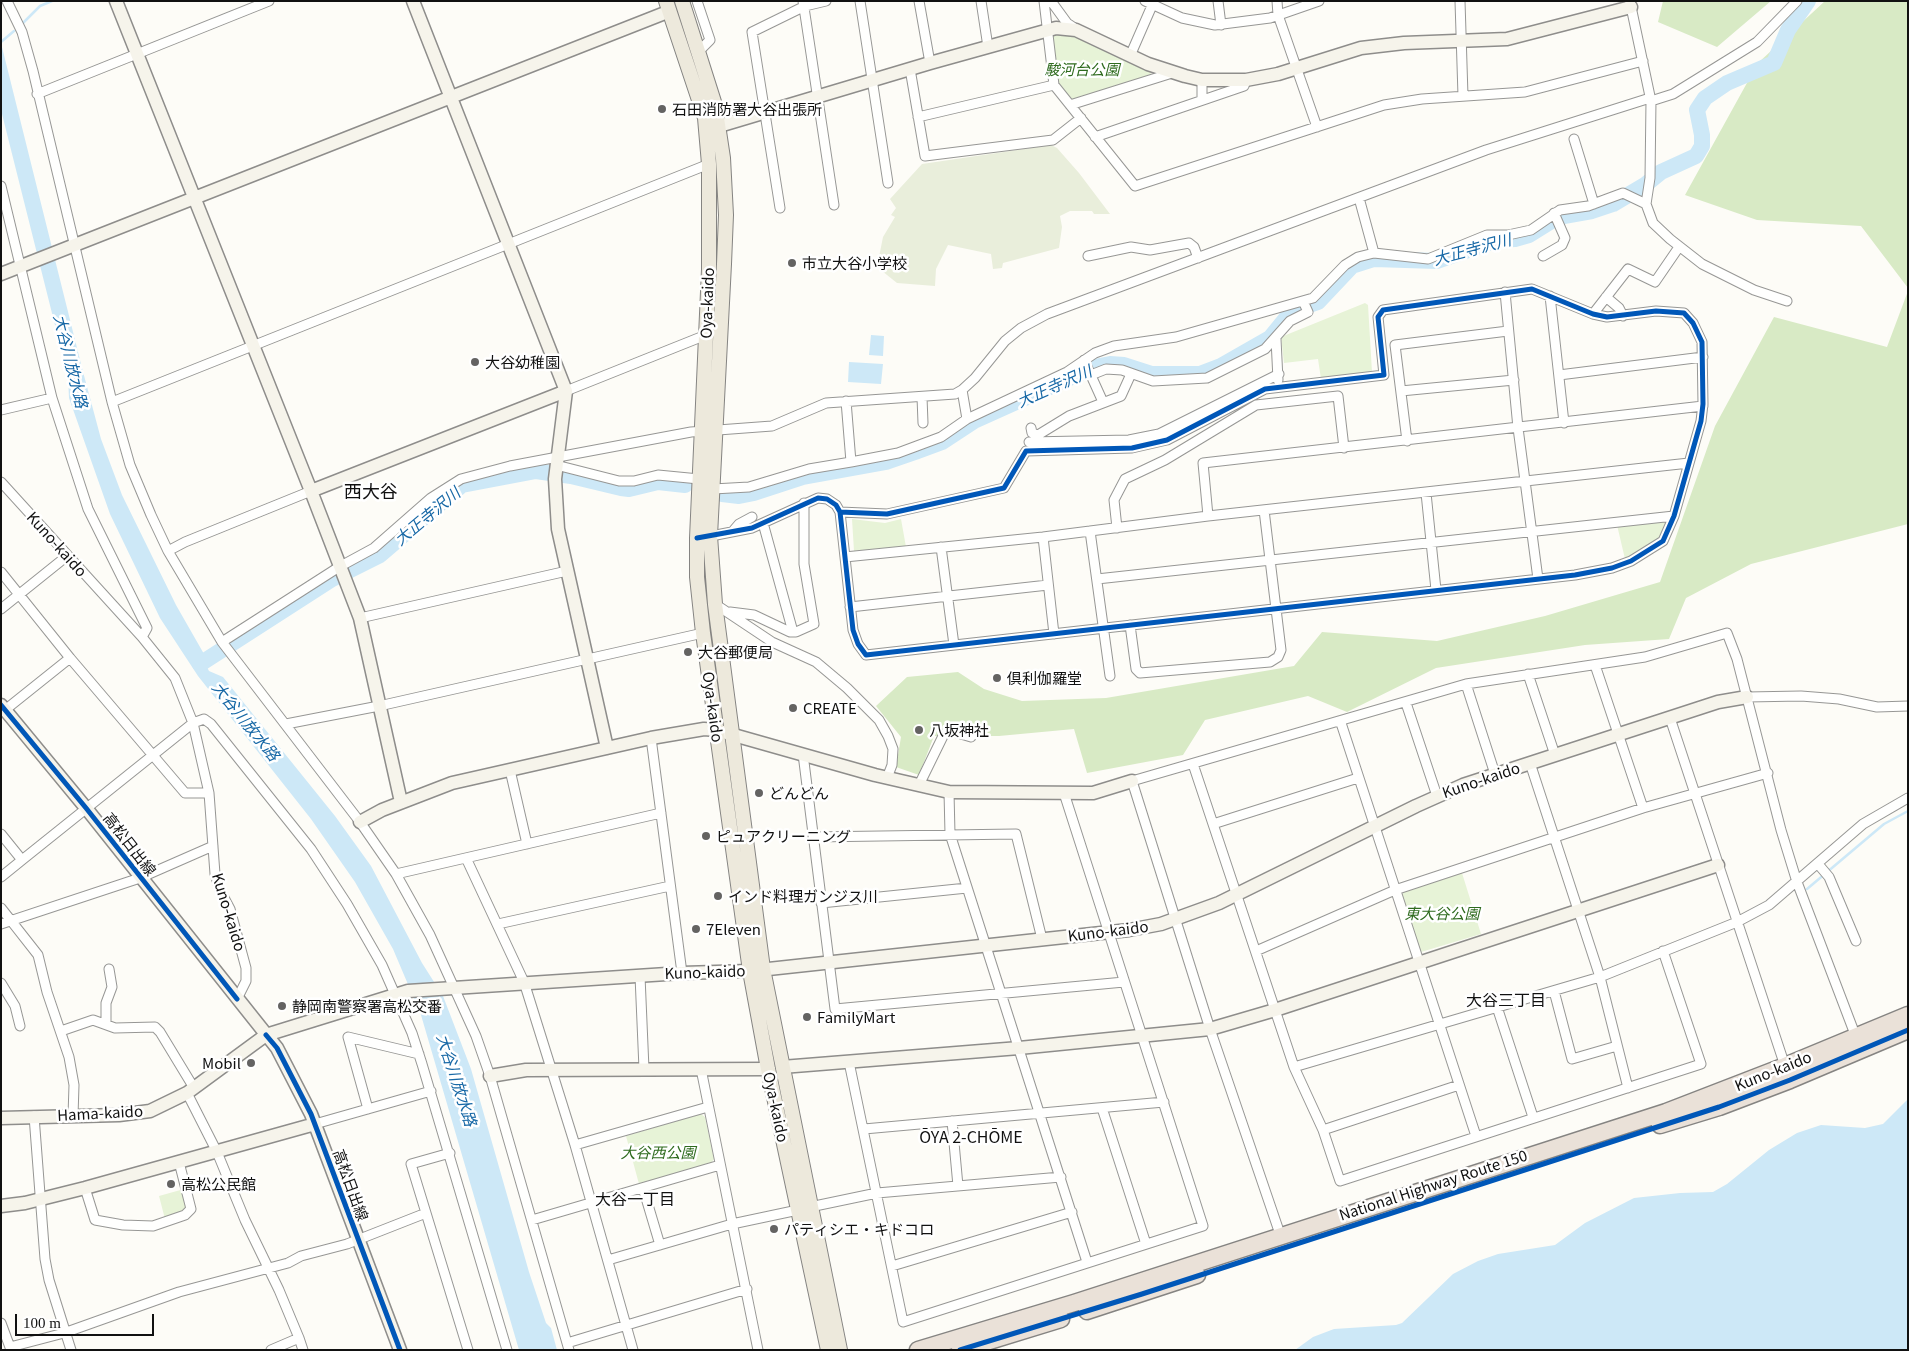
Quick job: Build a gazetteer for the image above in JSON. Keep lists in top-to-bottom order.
{
  "streets": {
    "highway": ["Kuno-kaido", "National Highway Route 150"],
    "main road": ["Oya-kaido"],
    "street": ["高松日出線", "Hama-kaido"]
  },
  "crossings": [
    ["Oya-kaido", "Kuno-kaido"],
    ["Kuno-kaido", "高松日出線"],
    ["Kuno-kaido", "Hama-kaido"],
    ["Kuno-kaido", "National Highway Route 150"],
    ["高松日出線", "Hama-kaido"]
  ],
  "districts": [
    "西大谷",
    "大谷三丁目",
    "ŌYA 2-CHŌME",
    "大谷一丁目"
  ],
  "water": ["大正寺沢川", "大谷川放水路"],
  "parks": ["駿河台公園", "東大谷公園", "大谷西公園"],
  "places": [
    "石田消防署大谷出張所",
    "市立大谷小学校",
    "大谷幼稚園",
    "大谷郵便局",
    "倶利伽羅堂",
    "CREATE",
    "八坂神社",
    "どんどん",
    "ピュアクリーニング",
    "インド料理ガンジス川",
    "7Eleven",
    "静岡南警察署高松交番",
    "FamilyMart",
    "Mobil",
    "高松公民館",
    "パティシエ・キドコロ"
  ],
  "scale_bar": "100 m"
}
